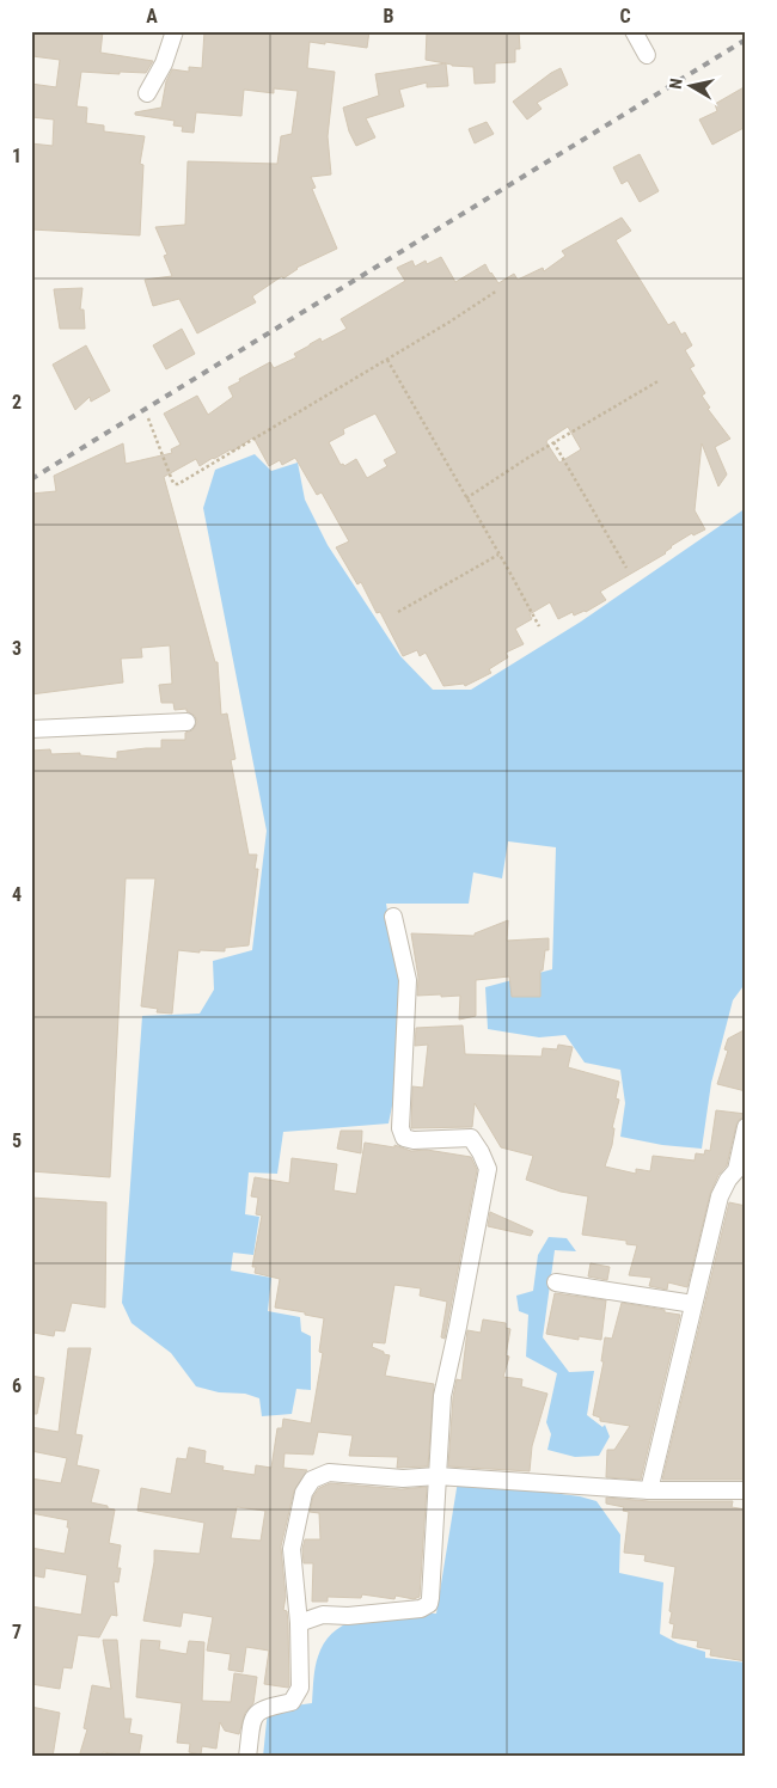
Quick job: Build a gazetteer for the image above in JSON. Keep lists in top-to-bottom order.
{
  "north": "left",
  "grid": {
    "columns": ["A", "B", "C"],
    "rows": [
      "1",
      "2",
      "3",
      "4",
      "5",
      "6",
      "7"
    ]
  }
}
